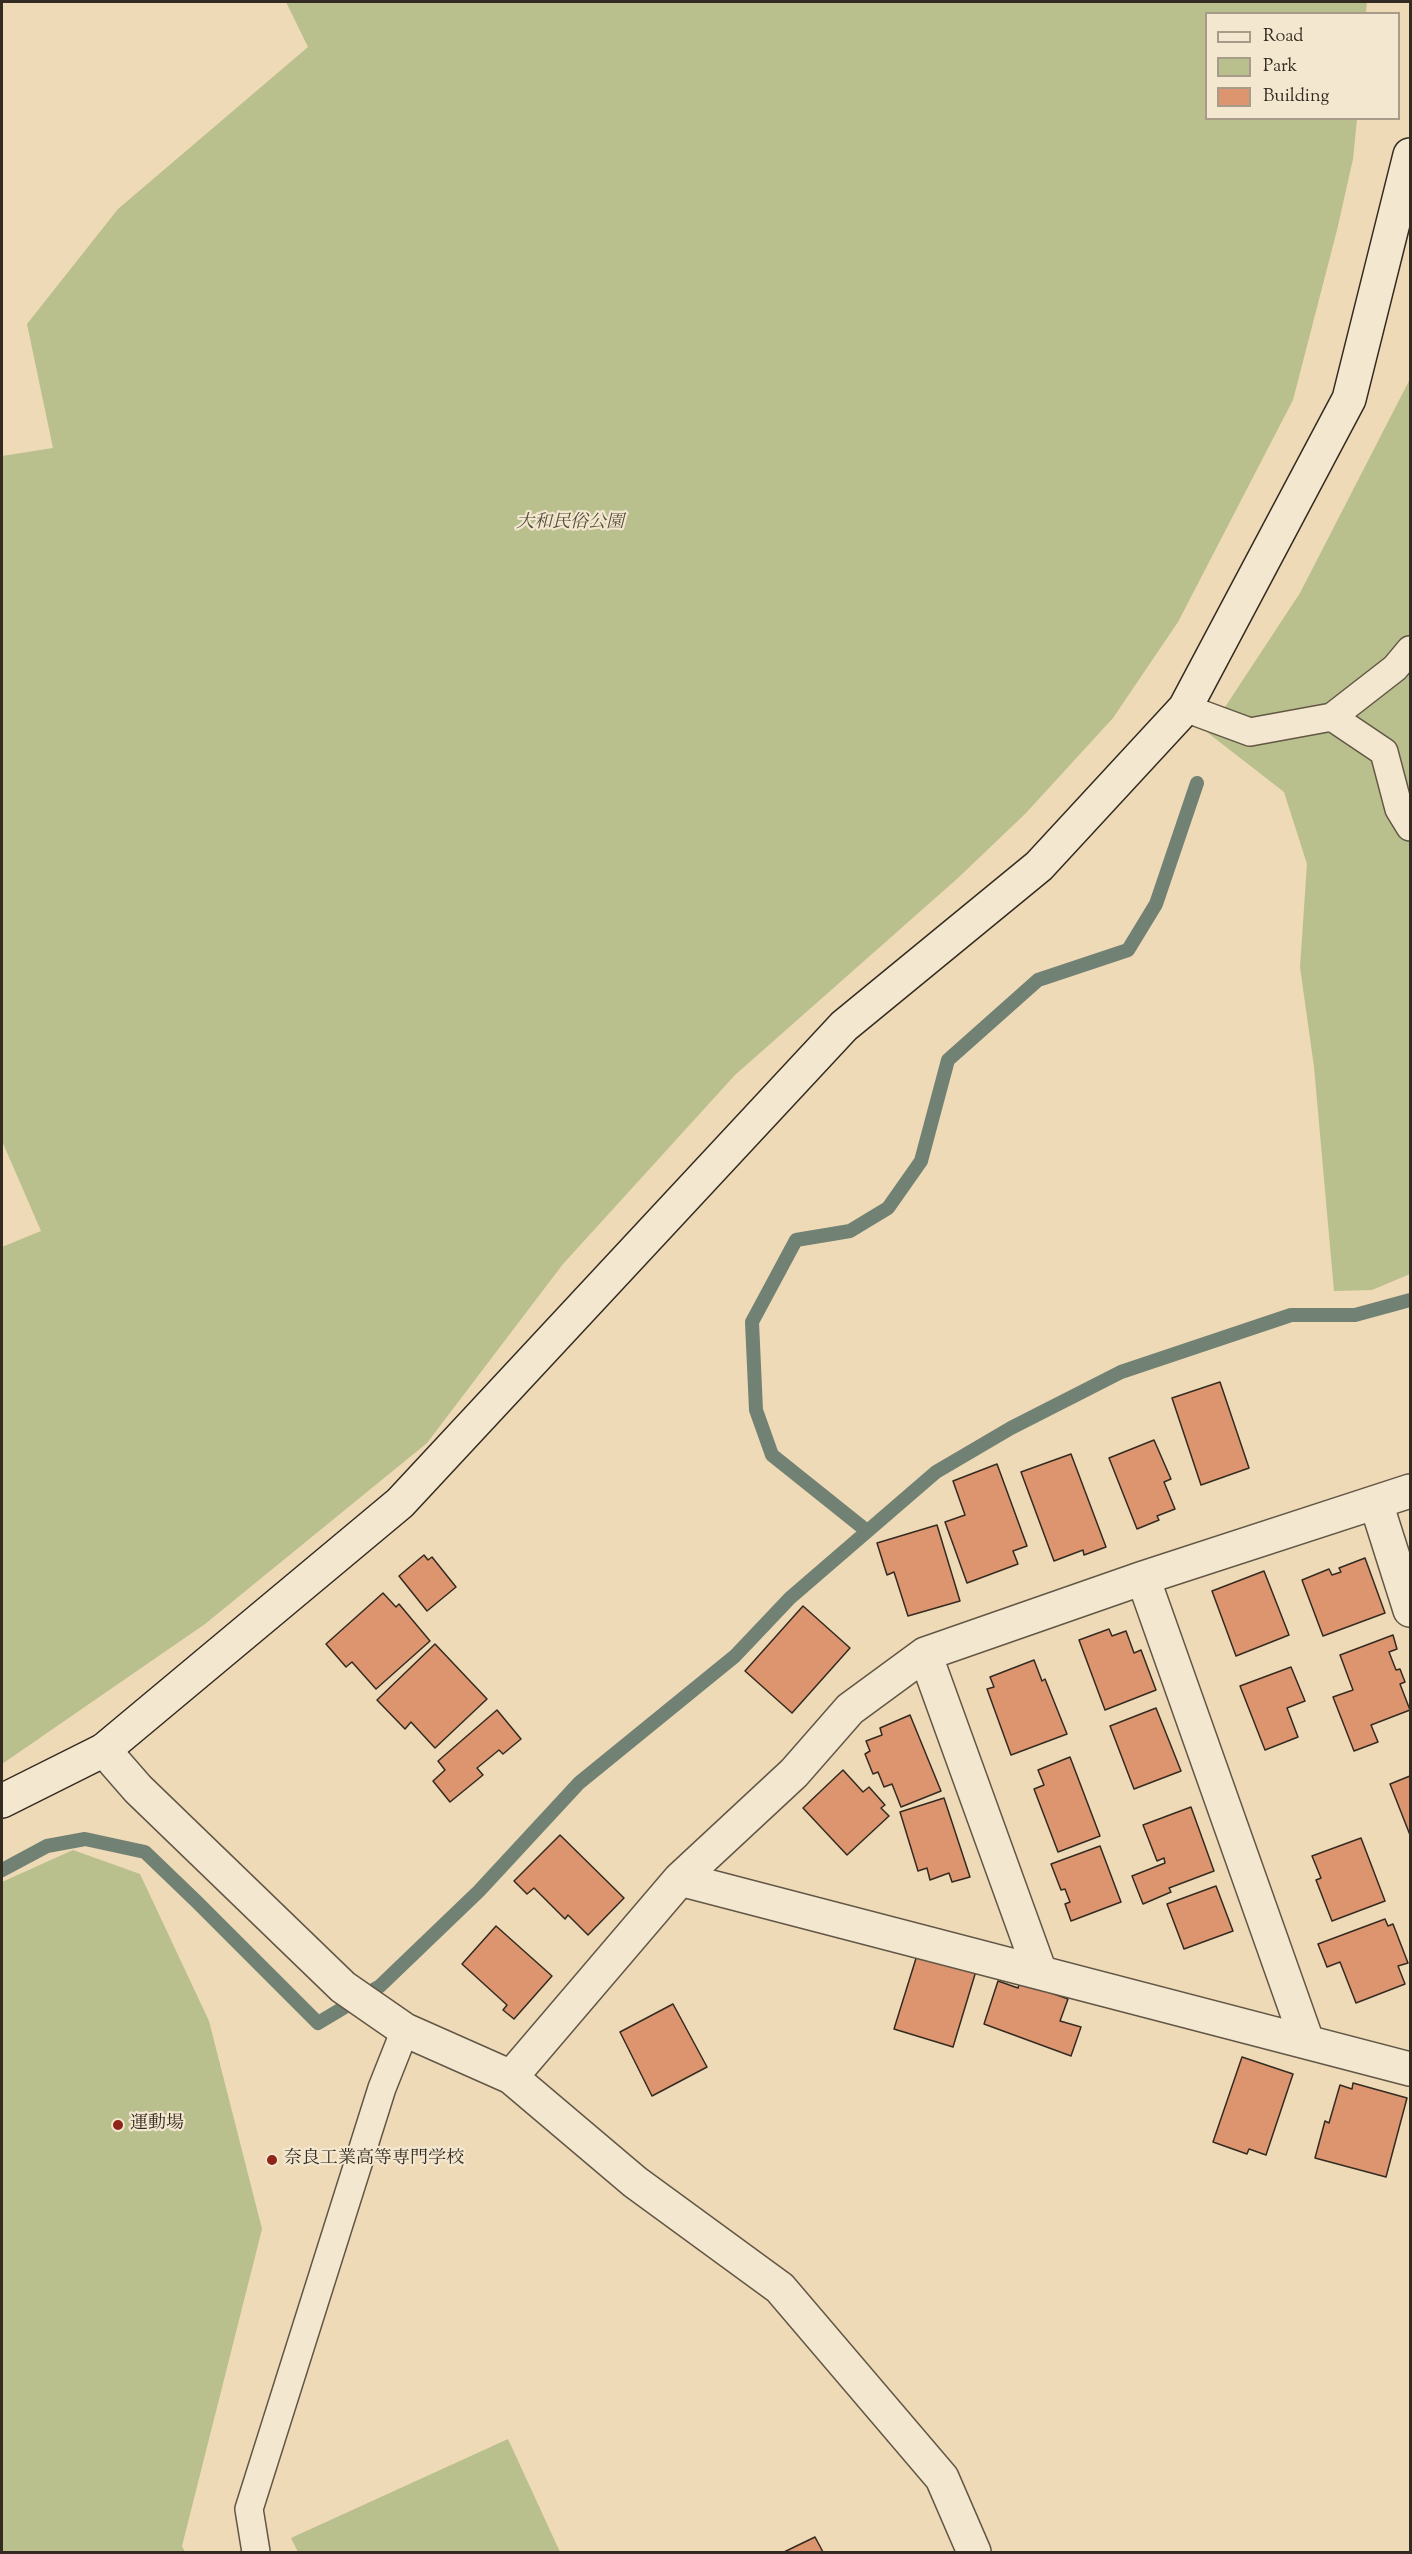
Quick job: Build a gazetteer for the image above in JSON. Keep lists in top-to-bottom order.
{
  "parks": ["大和民俗公園"],
  "places": ["運動場", "奈良工業高等専門学校"],
  "legend": ["Road", "Park", "Building"]
}
